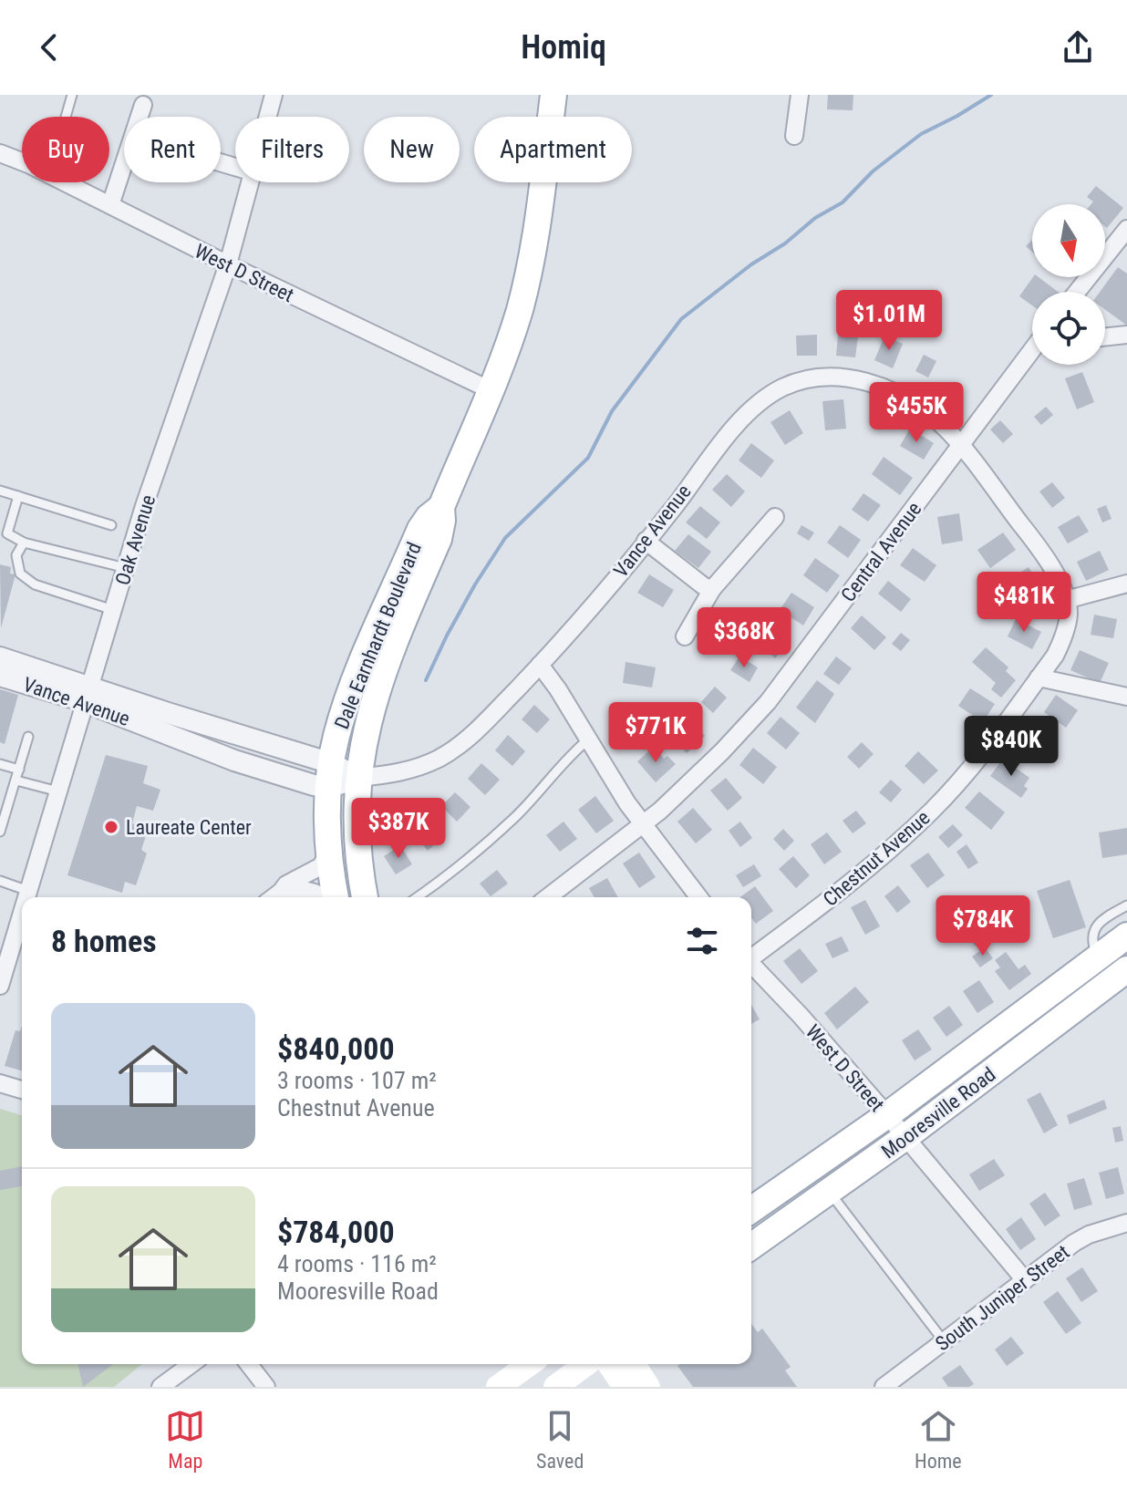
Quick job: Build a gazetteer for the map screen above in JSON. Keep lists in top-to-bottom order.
{
  "streets": {
    "main road": ["Dale Earnhardt Boulevard", "Mooresville Road"],
    "street": [
      "West D Street",
      "Vance Avenue",
      "Oak Avenue",
      "Central Avenue",
      "Chestnut Avenue",
      "South Juniper Street"
    ]
  },
  "crossings": [
    ["West D Street", "Oak Avenue"],
    ["West D Street", "Dale Earnhardt Boulevard"],
    ["West D Street", "Mooresville Road"],
    ["West D Street", "South Juniper Street"],
    ["Vance Avenue", "Oak Avenue"],
    ["Vance Avenue", "Central Avenue"],
    ["Vance Avenue", "Dale Earnhardt Boulevard"],
    ["Vance Avenue", "Chestnut Avenue"],
    ["Central Avenue", "Chestnut Avenue"]
  ],
  "places": ["Laureate Center"],
  "north": "bottom",
  "page": {
    "header": "Homiq",
    "chip": [
      "Buy",
      "Rent",
      "Filters",
      "New",
      "Apartment"
    ],
    "price": [
      "$1.01M",
      "$455K",
      "$481K",
      "$368K",
      "$771K",
      "$840K",
      "$387K",
      "$784K"
    ],
    "heading": "8 homes",
    "list": [
      {
        "name": "$840,000",
        "note": "3 rooms · 107 m² · Chestnut Avenue"
      },
      {
        "name": "$784,000",
        "note": "4 rooms · 116 m² · Mooresville Road"
      }
    ],
    "tabs": ["Map", "Saved", "Home"]
  }
}
